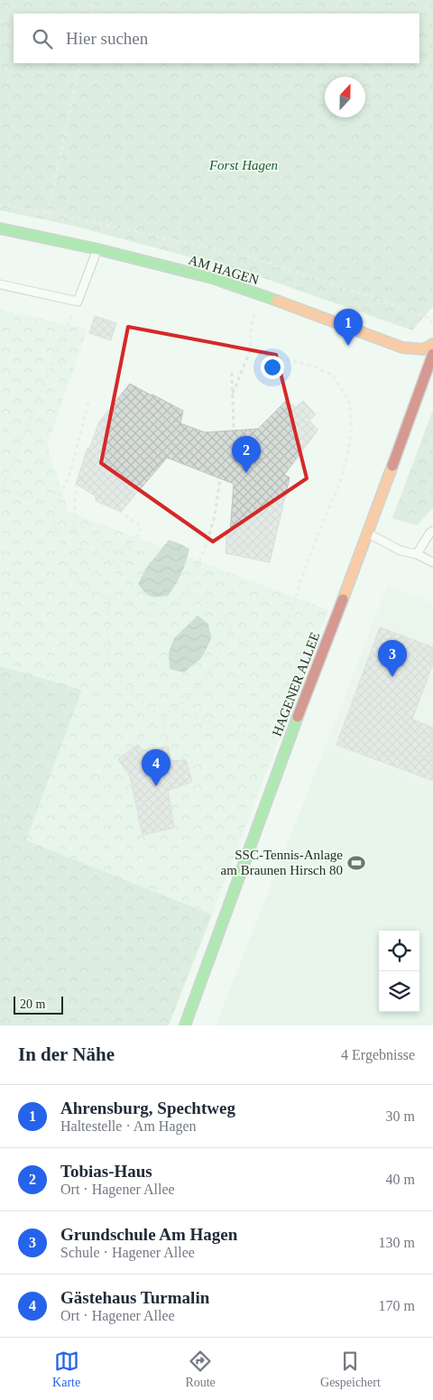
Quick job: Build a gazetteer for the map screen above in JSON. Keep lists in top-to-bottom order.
{
  "streets": {
    "street": ["AM HAGEN", "HAGENER ALLEE"]
  },
  "parks": ["Forst Hagen"],
  "places": {
    "sports": ["SSC-Tennis-Anlage am Braunen Hirsch 80"]
  },
  "scale_bar": "20 m",
  "north": "top",
  "page": {
    "search": "Hier suchen",
    "pins": [
      "1",
      "2",
      "3",
      "4"
    ],
    "scale": "20 m",
    "heading": ["In der Nähe", "4 Ergebnisse"],
    "list": [
      {
        "mark": "1",
        "name": "Ahrensburg, Spechtweg",
        "note": "Haltestelle · Am Hagen",
        "value": "30 m"
      },
      {
        "mark": "2",
        "name": "Tobias-Haus",
        "note": "Ort · Hagener Allee",
        "value": "40 m"
      },
      {
        "mark": "3",
        "name": "Grundschule Am Hagen",
        "note": "Schule · Hagener Allee",
        "value": "130 m"
      },
      {
        "mark": "4",
        "name": "Gästehaus Turmalin",
        "note": "Ort · Hagener Allee",
        "value": "170 m"
      }
    ],
    "nav": ["Karte", "Route", "Gespeichert"]
  }
}
